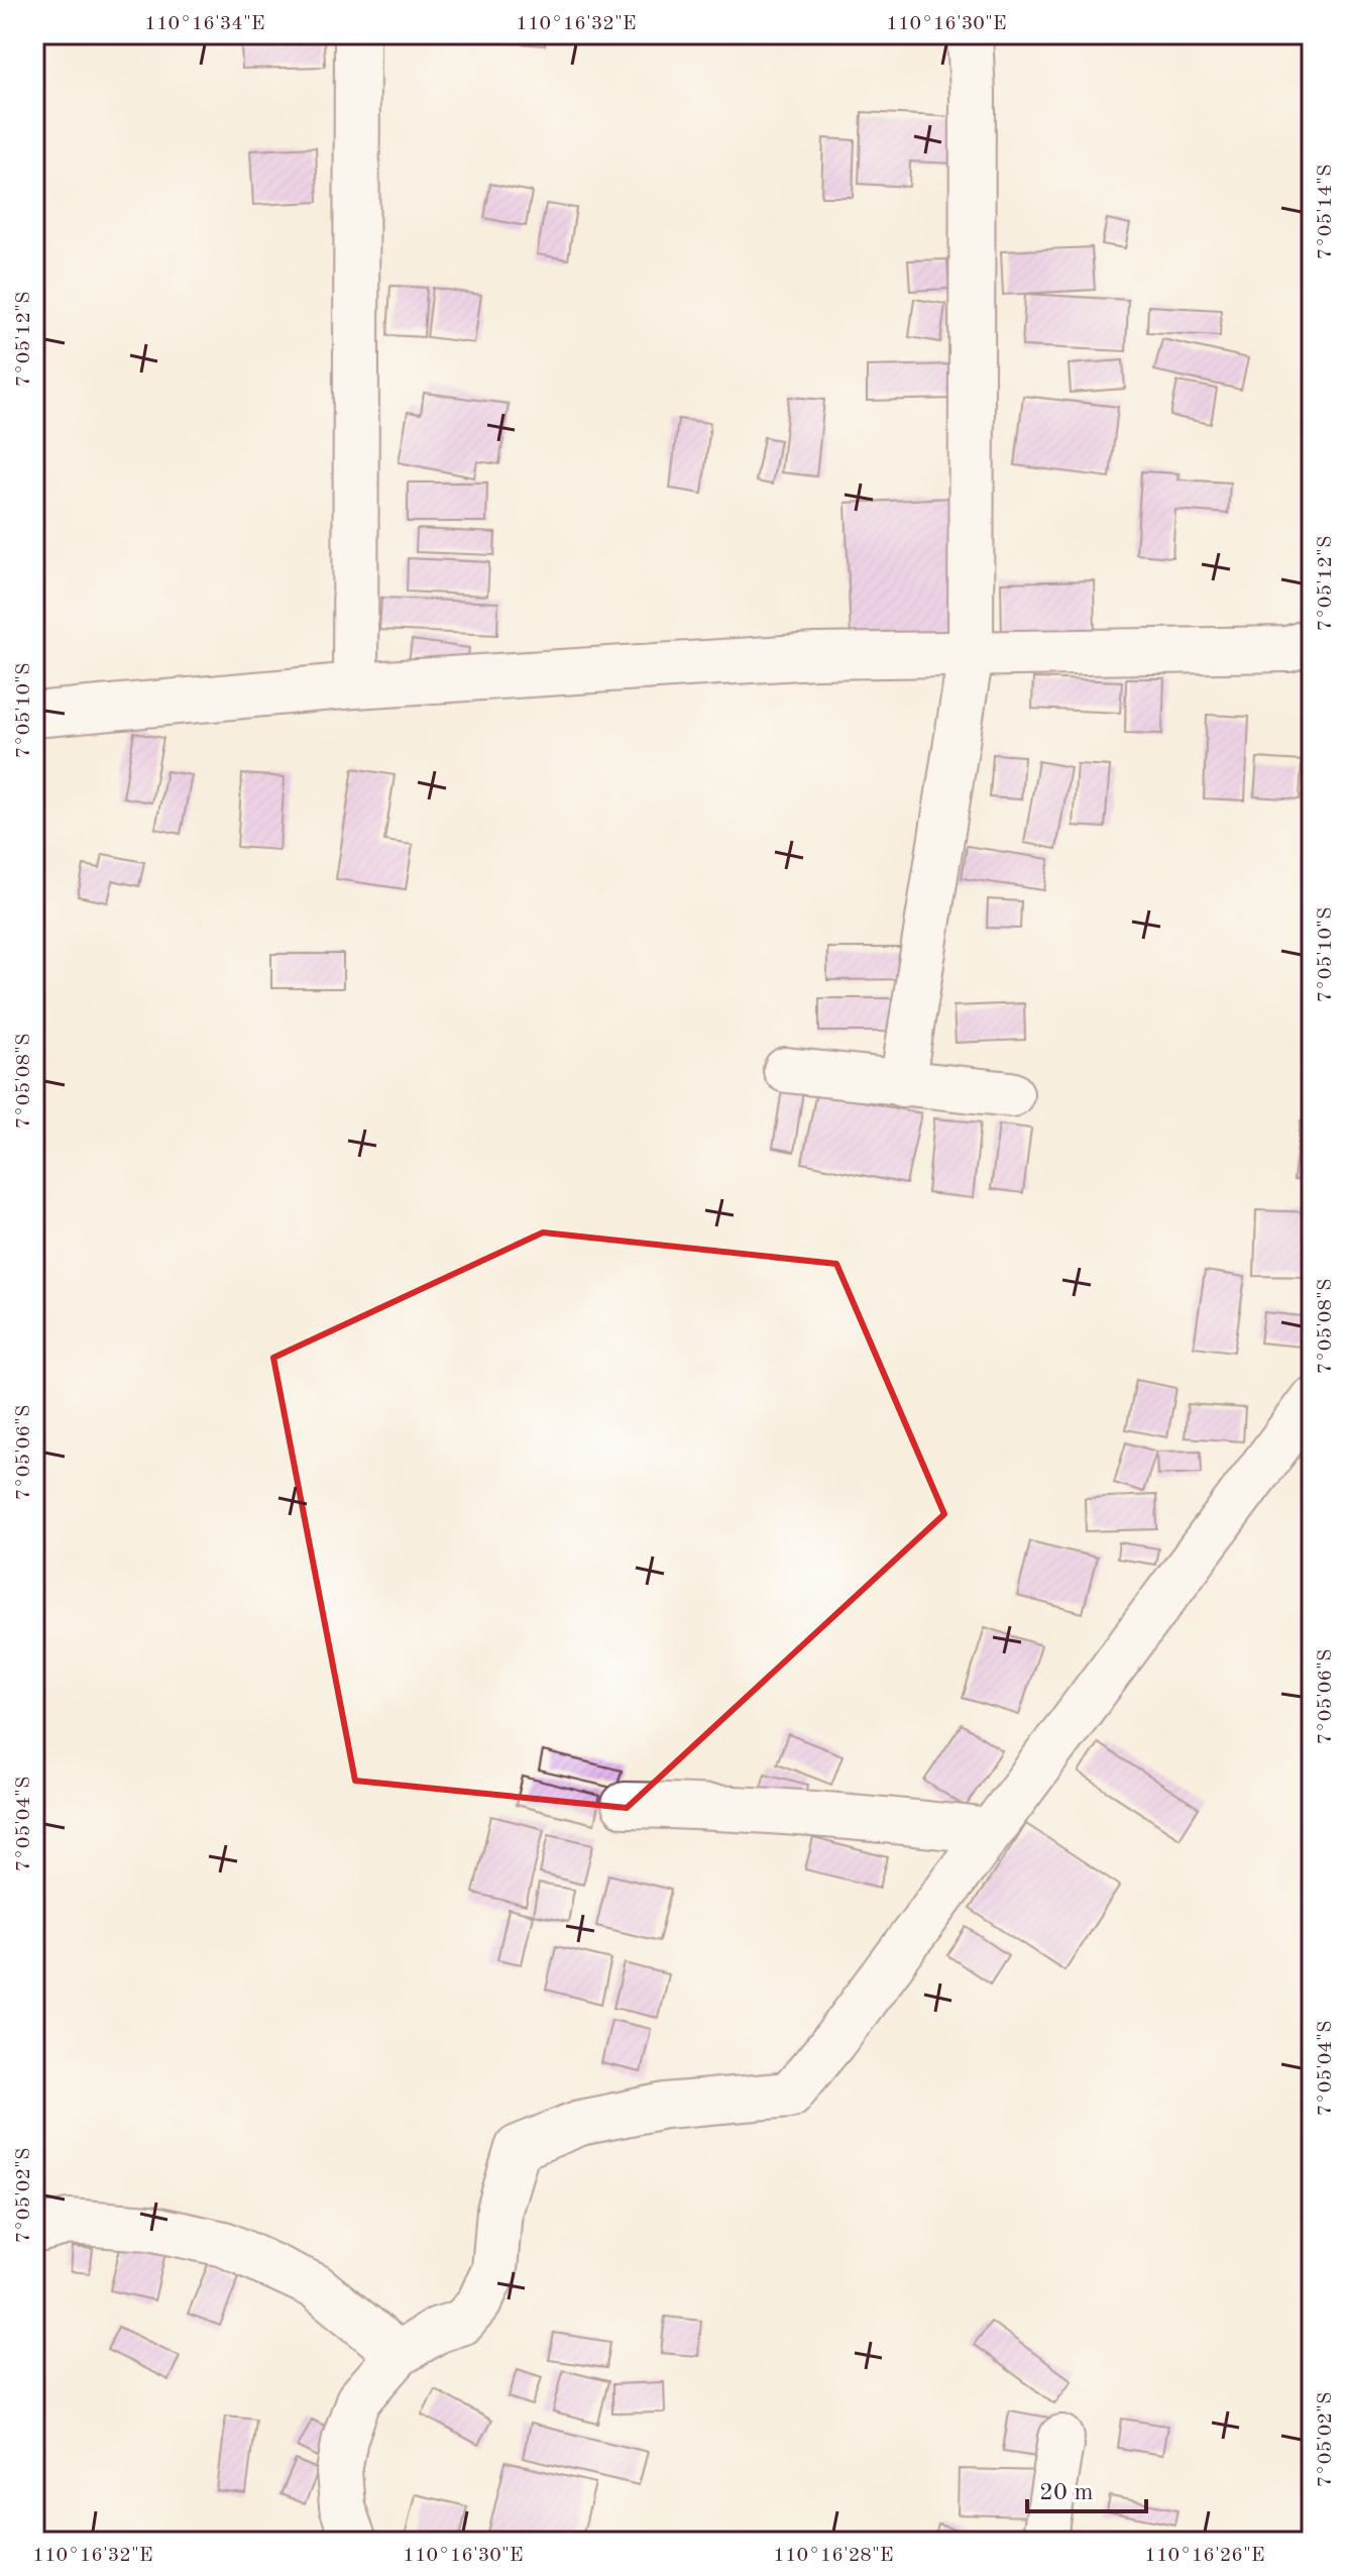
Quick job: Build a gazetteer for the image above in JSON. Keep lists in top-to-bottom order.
{
  "scale_bar": "20 m",
  "coordinates": [
    "110°16'34\"E",
    "110°16'32\"E",
    "110°16'30\"E",
    "7°05'14\"S",
    "7°05'12\"S",
    "7°05'10\"S",
    "7°05'08\"S",
    "7°05'06\"S",
    "7°05'04\"S",
    "7°05'02\"S",
    "110°16'28\"E",
    "110°16'26\"E"
  ]
}
